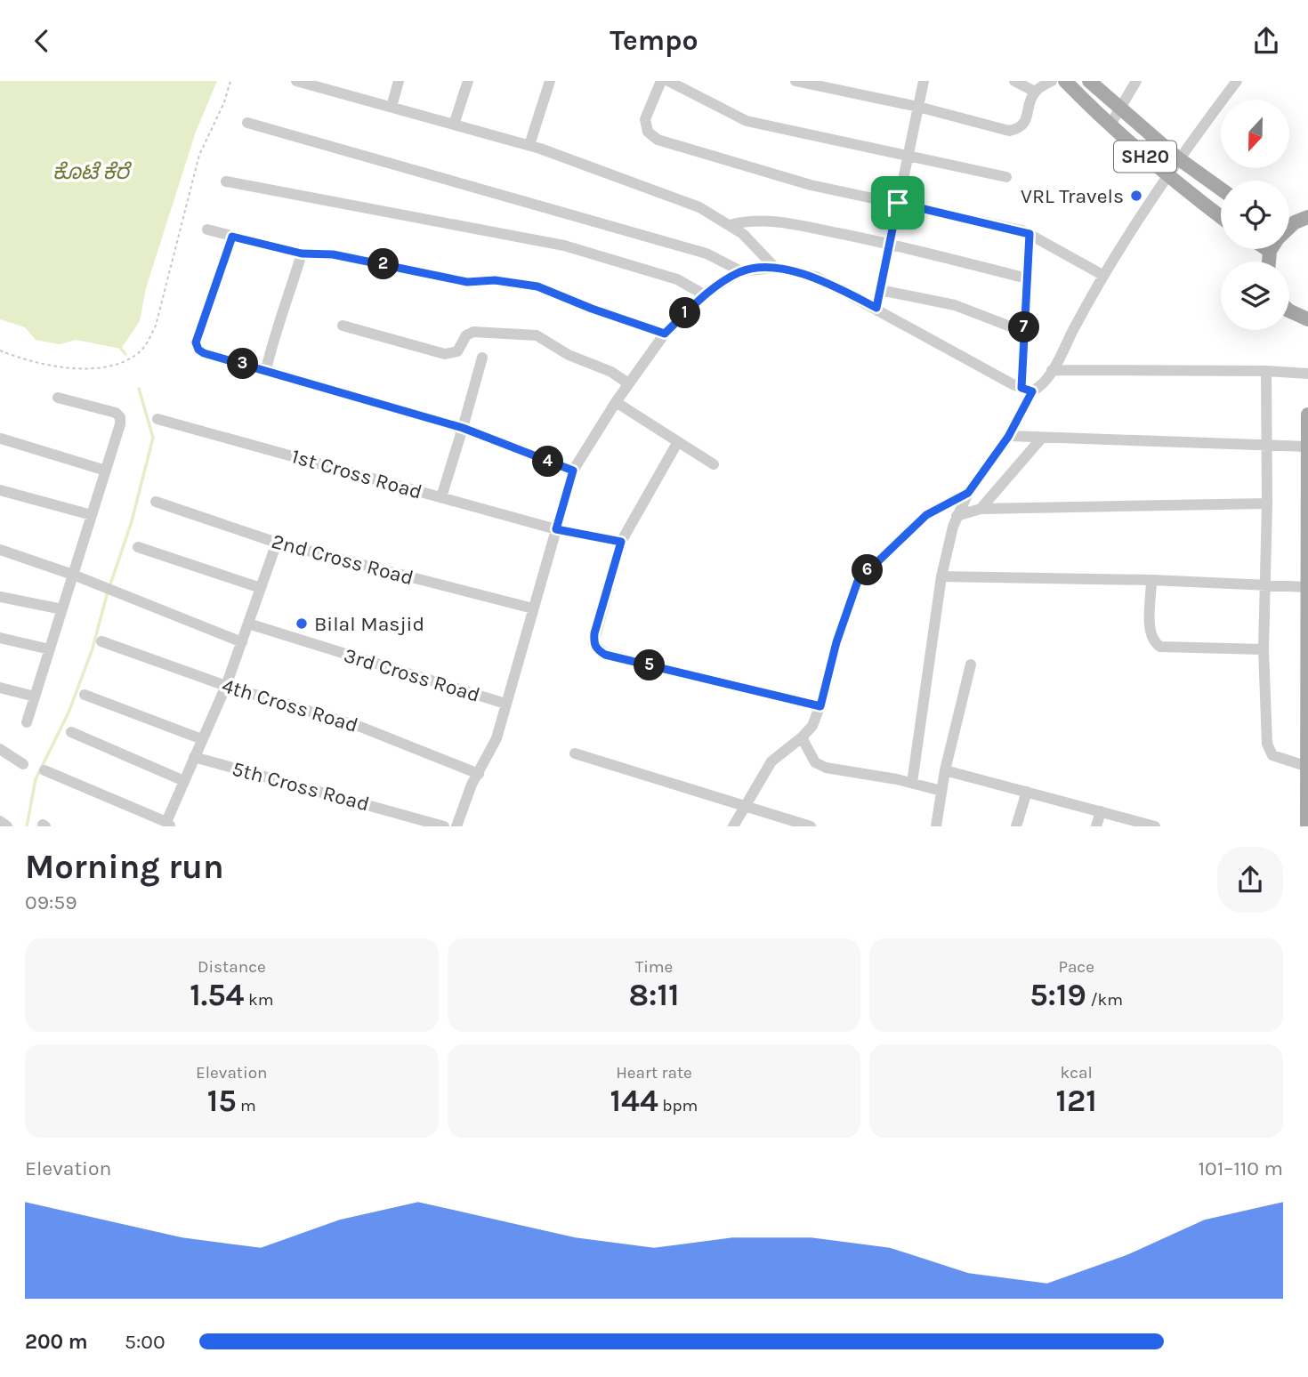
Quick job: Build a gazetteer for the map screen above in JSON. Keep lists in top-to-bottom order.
{
  "streets": {
    "main road": ["SH20"],
    "street": [
      "1st Cross Road",
      "2nd Cross Road",
      "3rd Cross Road",
      "4th Cross Road",
      "5th Cross Road"
    ]
  },
  "water": ["ಕೊಟೆ ಕೆರೆ"],
  "places": ["VRL Travels", "Bilal Masjid"],
  "north": "bottom",
  "page": {
    "header": "Tempo",
    "pins": [
      "2",
      "1",
      "7",
      "3",
      "4",
      "6",
      "5"
    ],
    "heading": ["Morning run", "09:59"],
    "stats": [
      ["Distance", "1.54 km"],
      ["Time", "8:11"],
      ["Pace", "5:19 /km"],
      ["Elevation", "15 m"],
      ["Heart rate", "144 bpm"],
      ["kcal", "121"]
    ],
    "chart": ["Elevation", "101–110 m"],
    "list": [
      {
        "name": "200 m",
        "note": "5:00"
      }
    ]
  }
}
